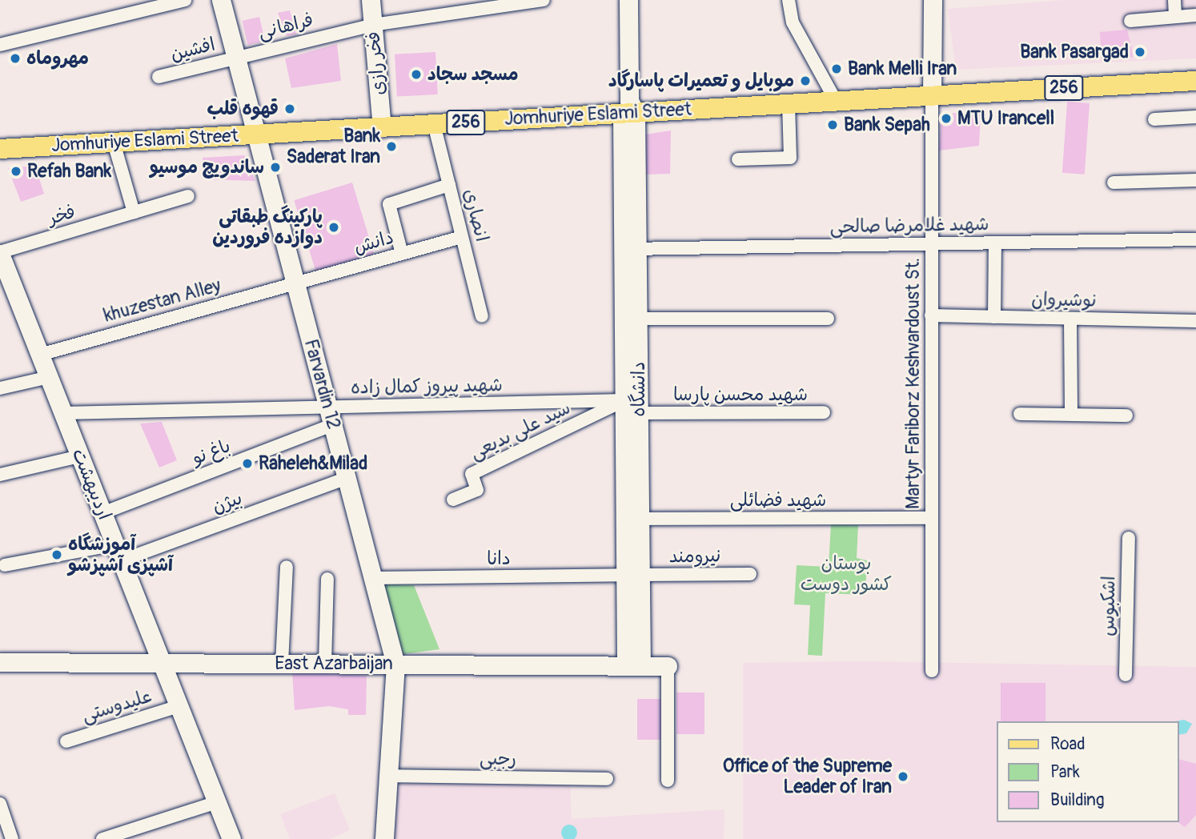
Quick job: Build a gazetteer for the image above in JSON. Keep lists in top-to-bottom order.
{
  "streets": {
    "main road": [
      "فخر رازی",
      "256",
      "Jomhuriye Eslami Street",
      "Farvardin 12",
      "دانشگاه",
      "اردیبهشت",
      "East Azarbaijan"
    ],
    "street": [
      "فراهانی",
      "افشین",
      "فخر",
      "انصاری",
      "شهید غلامرضا صالحی",
      "دانش",
      "نوشیروان",
      "khuzestan Alley",
      "Martyr Fariborz Keshvardoust St.",
      "شهید پیروز کمال زاده",
      "شهید محسن پارسا",
      "سید علی بدیعی",
      "باغ نو",
      "شهید فضائلی",
      "بیژن",
      "نیرومند",
      "دانا",
      "اشکبوس",
      "علیدوستی",
      "رجبی"
    ]
  },
  "crossings": [
    ["فراهانی", "افشین"],
    ["فراهانی", "فخر رازی"],
    ["فراهانی", "Farvardin 12"],
    ["افشین", "Farvardin 12"],
    ["فخر رازی", "Jomhuriye Eslami Street"],
    ["Jomhuriye Eslami Street", "انصاری"],
    ["Jomhuriye Eslami Street", "Martyr Fariborz Keshvardoust St."],
    ["Jomhuriye Eslami Street", "Farvardin 12"],
    ["Jomhuriye Eslami Street", "دانشگاه"],
    ["فخر", "اردیبهشت"],
    ["انصاری", "دانش"],
    ["شهید غلامرضا صالحی", "Martyr Fariborz Keshvardoust St."],
    ["شهید غلامرضا صالحی", "دانشگاه"],
    ["دانش", "khuzestan Alley"],
    ["دانش", "Farvardin 12"],
    ["نوشیروان", "Martyr Fariborz Keshvardoust St."],
    ["khuzestan Alley", "Farvardin 12"],
    ["khuzestan Alley", "اردیبهشت"],
    ["Martyr Fariborz Keshvardoust St.", "شهید فضائلی"],
    ["Farvardin 12", "شهید پیروز کمال زاده"],
    ["Farvardin 12", "باغ نو"],
    ["Farvardin 12", "بیژن"],
    ["Farvardin 12", "دانا"],
    ["Farvardin 12", "East Azarbaijan"],
    ["Farvardin 12", "رجبی"],
    ["شهید پیروز کمال زاده", "دانشگاه"],
    ["شهید پیروز کمال زاده", "شهید محسن پارسا"],
    ["شهید پیروز کمال زاده", "سید علی بدیعی"],
    ["شهید پیروز کمال زاده", "اردیبهشت"],
    ["دانشگاه", "شهید محسن پارسا"],
    ["دانشگاه", "سید علی بدیعی"],
    ["دانشگاه", "شهید فضائلی"],
    ["دانشگاه", "نیرومند"],
    ["دانشگاه", "دانا"],
    ["دانشگاه", "East Azarbaijan"],
    ["شهید محسن پارسا", "سید علی بدیعی"],
    ["باغ نو", "اردیبهشت"],
    ["اردیبهشت", "بیژن"],
    ["اردیبهشت", "East Azarbaijan"],
    ["اردیبهشت", "علیدوستی"],
    ["نیرومند", "دانا"]
  ],
  "parks": ["بوستان کشور دوست"],
  "places": [
    "Bank Pasargad",
    "مهروماه",
    "Bank Melli Iran",
    "مسجد سجاد",
    "موبایل و تعمیرات پاسارگاد",
    "قهوه قلب",
    "MTU Irancell",
    "Bank Sepah",
    "Bank Saderat Iran",
    "ساندویچ موسیو",
    "Refah Bank",
    "پارکینگ طبقاتی دوازده فروردین",
    "Raheleh&Milad",
    "آموزشگاه آشپزی آشپزشو",
    "Office of the Supreme Leader of Iran"
  ],
  "legend": ["Road", "Park", "Building"]
}
